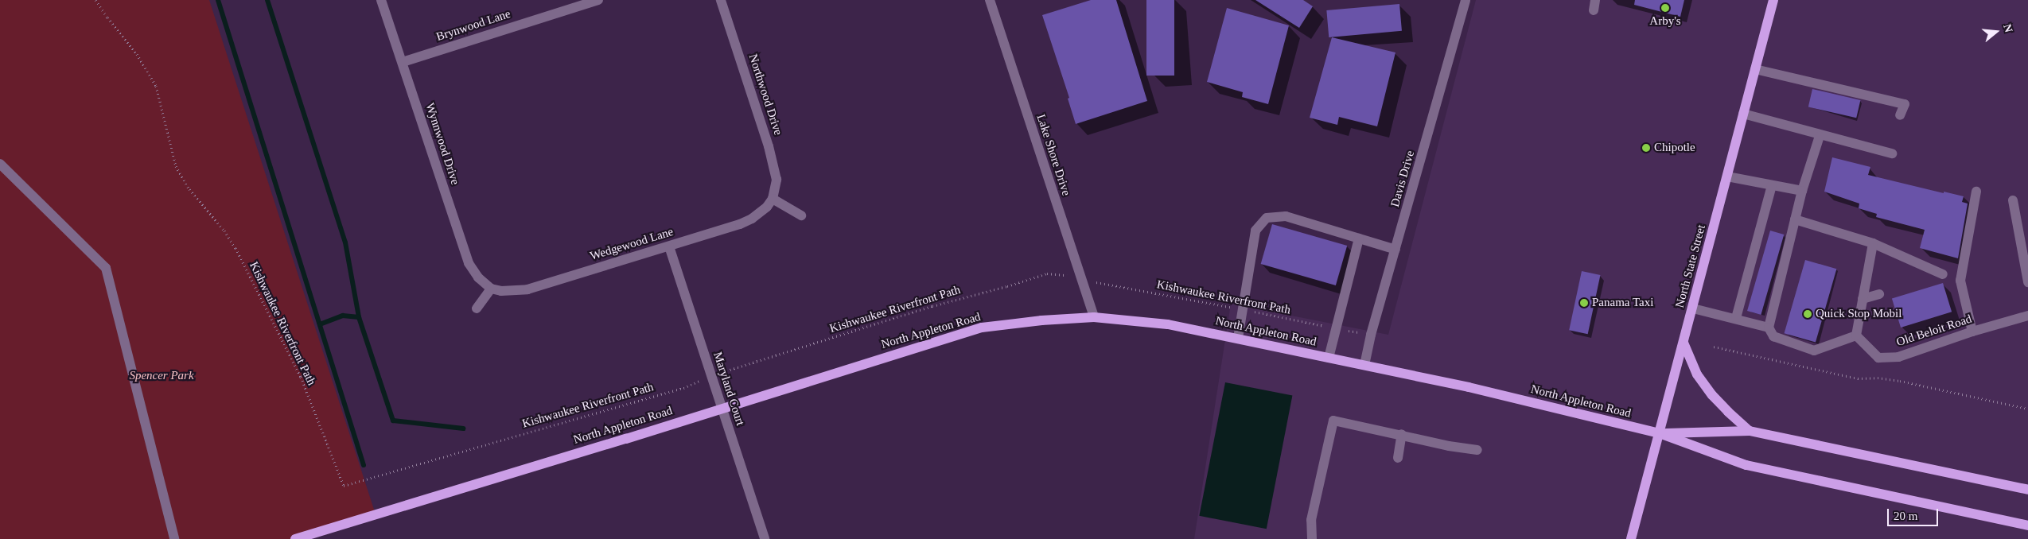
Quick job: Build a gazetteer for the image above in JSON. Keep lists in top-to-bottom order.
{
  "streets": {
    "main road": ["North State Street", "North Appleton Road"],
    "street": [
      "Brynwood Lane",
      "Northwood Drive",
      "Wynnwood Drive",
      "Lake Shore Drive",
      "Davis Drive",
      "Wedgewood Lane",
      "Old Beloit Road",
      "Maryland Court"
    ],
    "path": ["Kishwaukee Riverfront Path"]
  },
  "crossings": [
    ["Brynwood Lane", "Wynnwood Drive"],
    ["Northwood Drive", "Wedgewood Lane"],
    ["Wynnwood Drive", "Wedgewood Lane"],
    ["Lake Shore Drive", "Kishwaukee Riverfront Path"],
    ["Lake Shore Drive", "North Appleton Road"],
    ["Davis Drive", "Kishwaukee Riverfront Path"],
    ["Davis Drive", "North Appleton Road"],
    ["Wedgewood Lane", "Maryland Court"],
    ["North State Street", "North Appleton Road"],
    ["Kishwaukee Riverfront Path", "Maryland Court"],
    ["North Appleton Road", "Maryland Court"]
  ],
  "parks": ["Spencer Park"],
  "places": [
    "Arby's",
    "Chipotle",
    "Panama Taxi",
    "Quick Stop Mobil"
  ],
  "scale_bar": "20 m",
  "north": "right"
}
